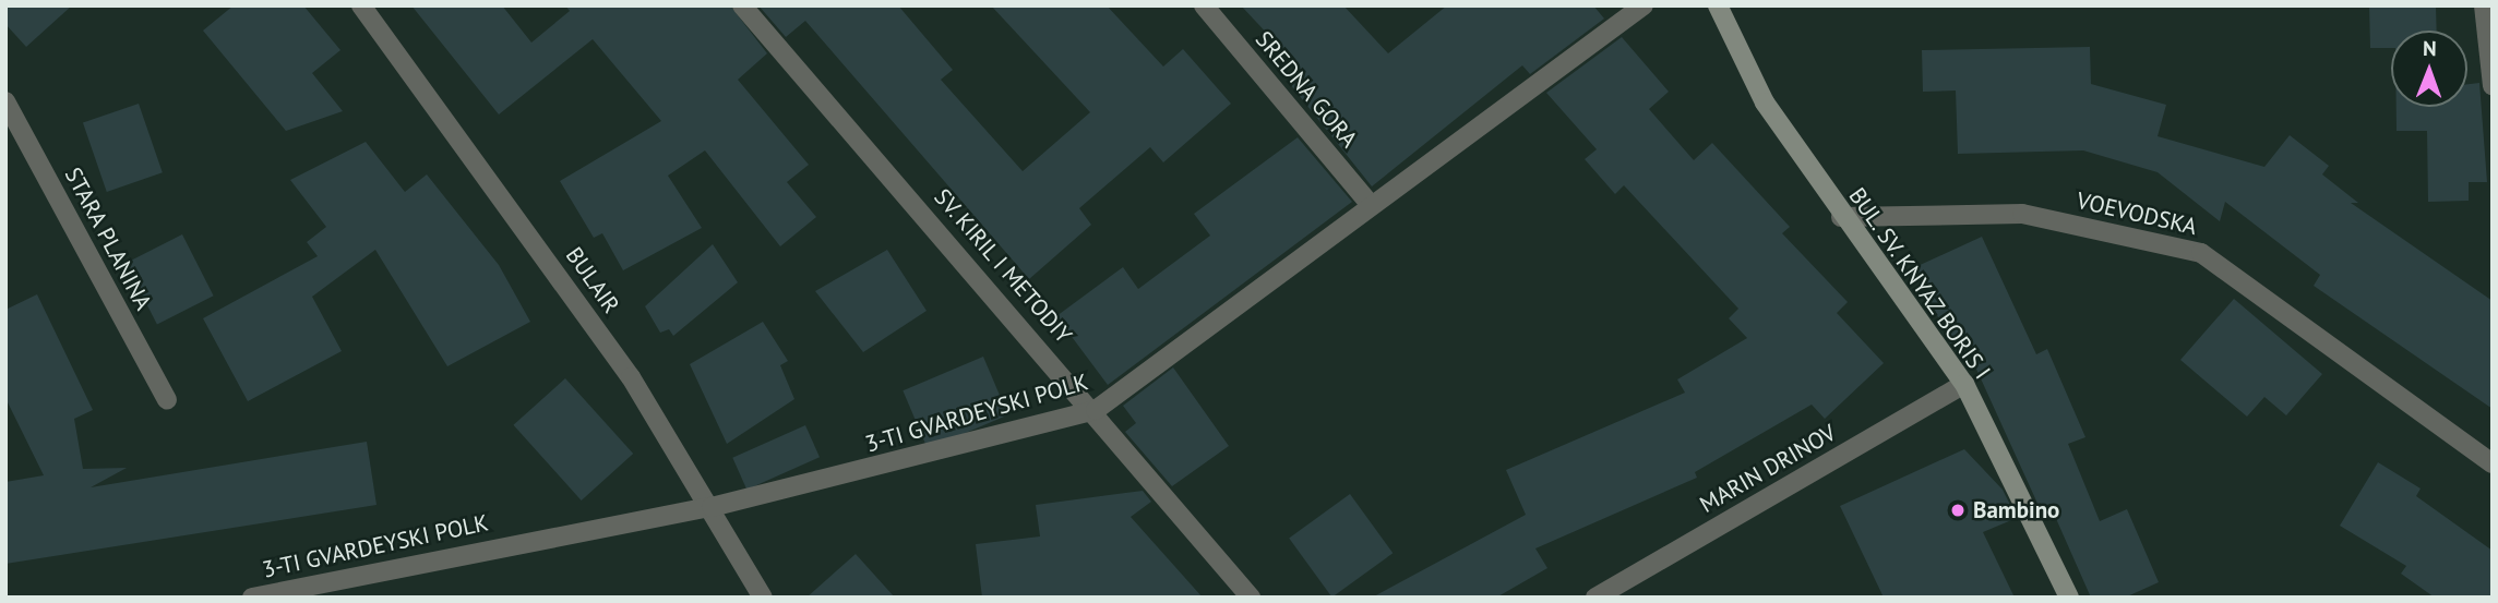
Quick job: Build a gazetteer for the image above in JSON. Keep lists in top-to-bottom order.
{
  "streets": {
    "street": [
      "SREDNA GORA",
      "VOEVODSKA",
      "STARA PLANINA",
      "SV. KIRIL I METODIY",
      "BULAIR",
      "BUL. SV. KNYAZ BORIS I",
      "3-TI GVARDEYSKI POLK",
      "MARIN DRINOV"
    ]
  },
  "crossings": [
    ["SREDNA GORA", "3-TI GVARDEYSKI POLK"],
    ["VOEVODSKA", "BUL. SV. KNYAZ BORIS I"],
    ["SV. KIRIL I METODIY", "3-TI GVARDEYSKI POLK"],
    ["BULAIR", "3-TI GVARDEYSKI POLK"],
    ["BUL. SV. KNYAZ BORIS I", "MARIN DRINOV"]
  ],
  "places": ["Bambino"],
  "north": "top"
}
